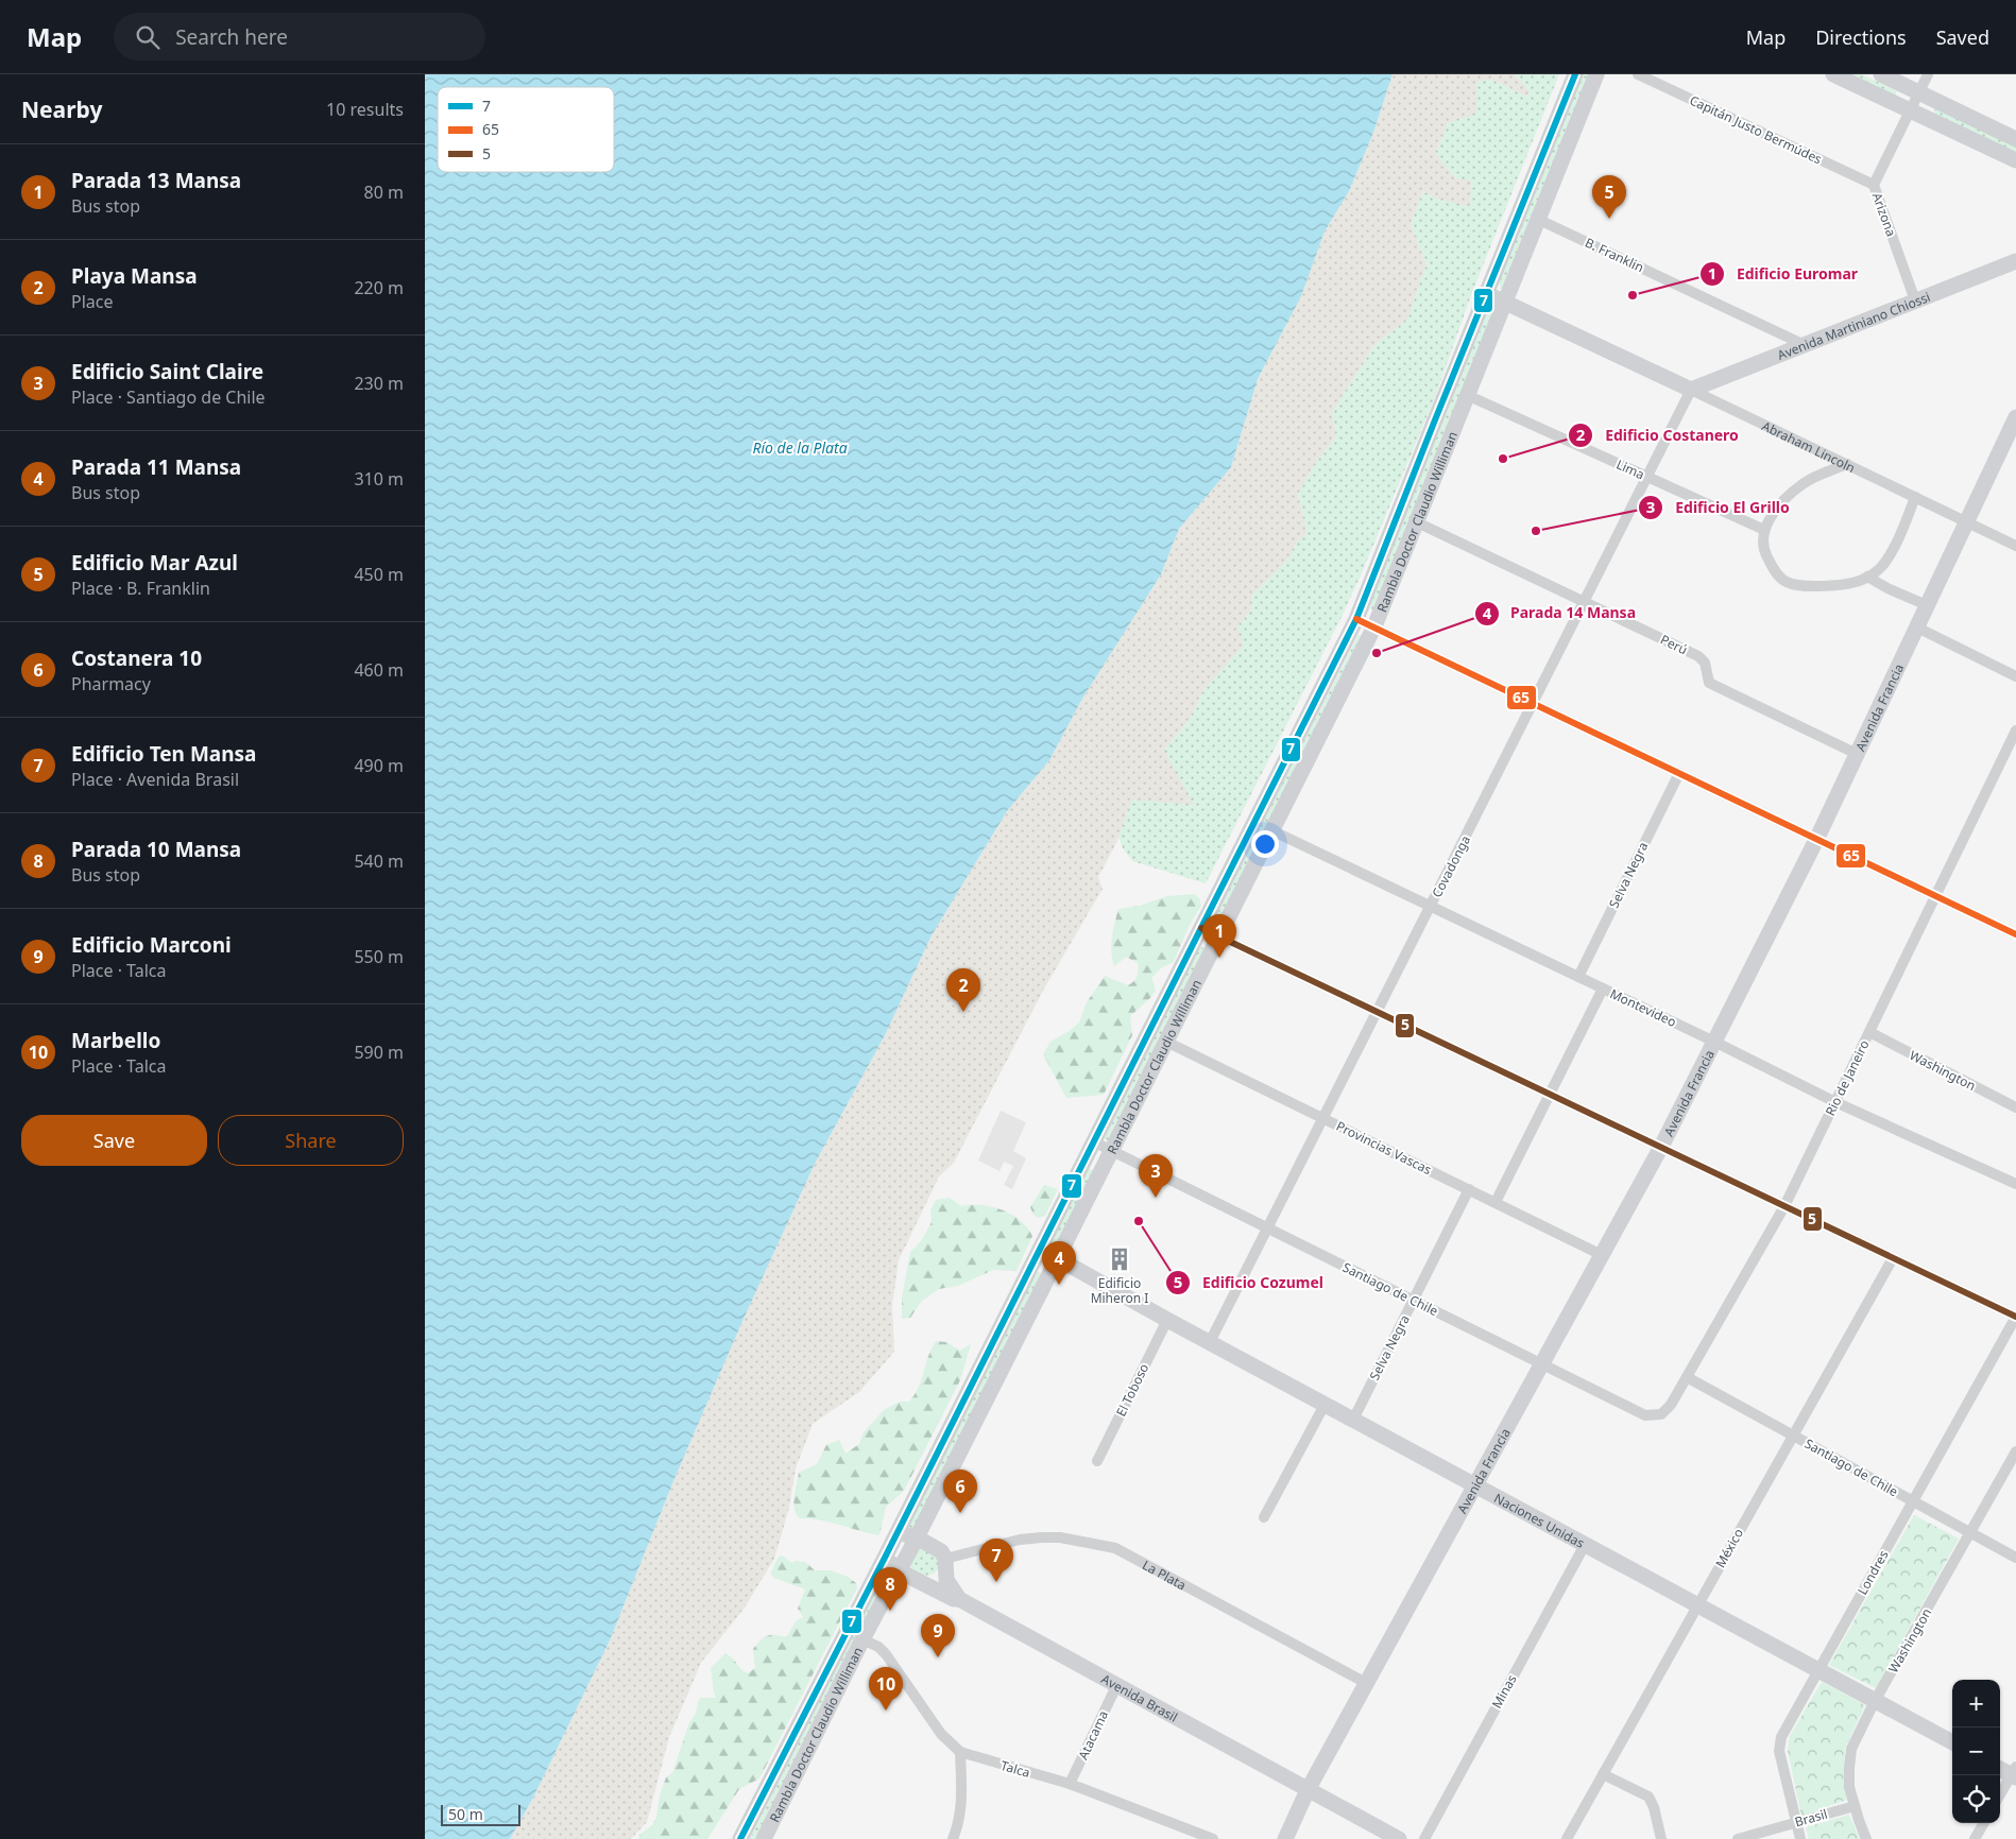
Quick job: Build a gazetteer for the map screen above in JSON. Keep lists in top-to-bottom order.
{
  "streets": {
    "street": [
      "Capitán Justo Bermúdes",
      "Arizona",
      "B. Franklin",
      "Avenida Martiniano Chiossi",
      "Abraham Lincoln",
      "Lima",
      "Rambla Doctor Claudio Williman",
      "Perú",
      "Avenida Francia",
      "Covadonga",
      "Selva Negra",
      "Montevideo",
      "Washington",
      "Rio de Janeiro",
      "Provincias Vascas",
      "Santiago de Chile",
      "El Toboso",
      "Naciones Unidas",
      "México",
      "Londres",
      "La Plata",
      "Minas",
      "Avenida Brasil",
      "Atacama",
      "Talca",
      "Brasil"
    ]
  },
  "crossings": [
    ["Capitán Justo Bermúdes", "Arizona"],
    ["Arizona", "Avenida Martiniano Chiossi"],
    ["B. Franklin", "Avenida Martiniano Chiossi"],
    ["B. Franklin", "Rambla Doctor Claudio Williman"],
    ["Avenida Martiniano Chiossi", "Abraham Lincoln"],
    ["Avenida Martiniano Chiossi", "Covadonga"],
    ["Abraham Lincoln", "Lima"],
    ["Abraham Lincoln", "Rambla Doctor Claudio Williman"],
    ["Abraham Lincoln", "Avenida Francia"],
    ["Abraham Lincoln", "Covadonga"],
    ["Lima", "Rambla Doctor Claudio Williman"],
    ["Lima", "Covadonga"],
    ["Rambla Doctor Claudio Williman", "Perú"],
    ["Rambla Doctor Claudio Williman", "Montevideo"],
    ["Rambla Doctor Claudio Williman", "Provincias Vascas"],
    ["Rambla Doctor Claudio Williman", "Santiago de Chile"],
    ["Rambla Doctor Claudio Williman", "Naciones Unidas"],
    ["Rambla Doctor Claudio Williman", "Avenida Brasil"],
    ["Rambla Doctor Claudio Williman", "Talca"],
    ["Perú", "Avenida Francia"],
    ["Perú", "Covadonga"],
    ["Avenida Francia", "Montevideo"],
    ["Avenida Francia", "Provincias Vascas"],
    ["Avenida Francia", "Santiago de Chile"],
    ["Avenida Francia", "Naciones Unidas"],
    ["Avenida Francia", "La Plata"],
    ["Avenida Francia", "Avenida Brasil"],
    ["Covadonga", "Montevideo"],
    ["Covadonga", "Provincias Vascas"],
    ["Covadonga", "Santiago de Chile"],
    ["Covadonga", "Naciones Unidas"],
    ["Selva Negra", "Montevideo"],
    ["Selva Negra", "Provincias Vascas"],
    ["Selva Negra", "Santiago de Chile"],
    ["Selva Negra", "Naciones Unidas"],
    ["Montevideo", "Rio de Janeiro"],
    ["Washington", "Rio de Janeiro"],
    ["Washington", "Santiago de Chile"],
    ["Washington", "Naciones Unidas"],
    ["Washington", "Brasil"],
    ["Rio de Janeiro", "Santiago de Chile"],
    ["Santiago de Chile", "México"],
    ["Santiago de Chile", "Londres"],
    ["El Toboso", "Naciones Unidas"],
    ["Naciones Unidas", "México"],
    ["Naciones Unidas", "Londres"],
    ["Naciones Unidas", "Minas"],
    ["Londres", "Brasil"],
    ["Avenida Brasil", "Atacama"],
    ["Atacama", "Talca"]
  ],
  "water": ["Río de la Plata"],
  "places": {
    "other": [
      "Edificio Euromar",
      "Edificio Costanero",
      "Edificio El Grillo",
      "Parada 14 Mansa",
      "Edificio Cozumel"
    ],
    "building": ["Edificio Miheron I"]
  },
  "lines": ["transit line 7", "transit line 65", "transit line 5"],
  "legend": ["7", "65", "5"],
  "scale_bar": "50 m",
  "page": {
    "header": "Map",
    "search": "Search here",
    "nav": ["Map", "Directions", "Saved"],
    "heading": ["Nearby", "10 results"],
    "list": [
      {
        "mark": "1",
        "name": "Parada 13 Mansa",
        "note": "Bus stop",
        "value": "80 m"
      },
      {
        "mark": "2",
        "name": "Playa Mansa",
        "note": "Place",
        "value": "220 m"
      },
      {
        "mark": "3",
        "name": "Edificio Saint Claire",
        "note": "Place · Santiago de Chile",
        "value": "230 m"
      },
      {
        "mark": "4",
        "name": "Parada 11 Mansa",
        "note": "Bus stop",
        "value": "310 m"
      },
      {
        "mark": "5",
        "name": "Edificio Mar Azul",
        "note": "Place · B. Franklin",
        "value": "450 m"
      },
      {
        "mark": "6",
        "name": "Costanera 10",
        "note": "Pharmacy",
        "value": "460 m"
      },
      {
        "mark": "7",
        "name": "Edificio Ten Mansa",
        "note": "Place · Avenida Brasil",
        "value": "490 m"
      },
      {
        "mark": "8",
        "name": "Parada 10 Mansa",
        "note": "Bus stop",
        "value": "540 m"
      },
      {
        "mark": "9",
        "name": "Edificio Marconi",
        "note": "Place · Talca",
        "value": "550 m"
      },
      {
        "mark": "10",
        "name": "Marbello",
        "note": "Place · Talca",
        "value": "590 m"
      }
    ],
    "pins": [
      "5",
      "1",
      "2",
      "3",
      "4",
      "6",
      "7",
      "8",
      "9",
      "10"
    ],
    "buttons": ["Save", "Share"],
    "map_buttons": ["+", "−"],
    "scale": "50 m"
  }
}
